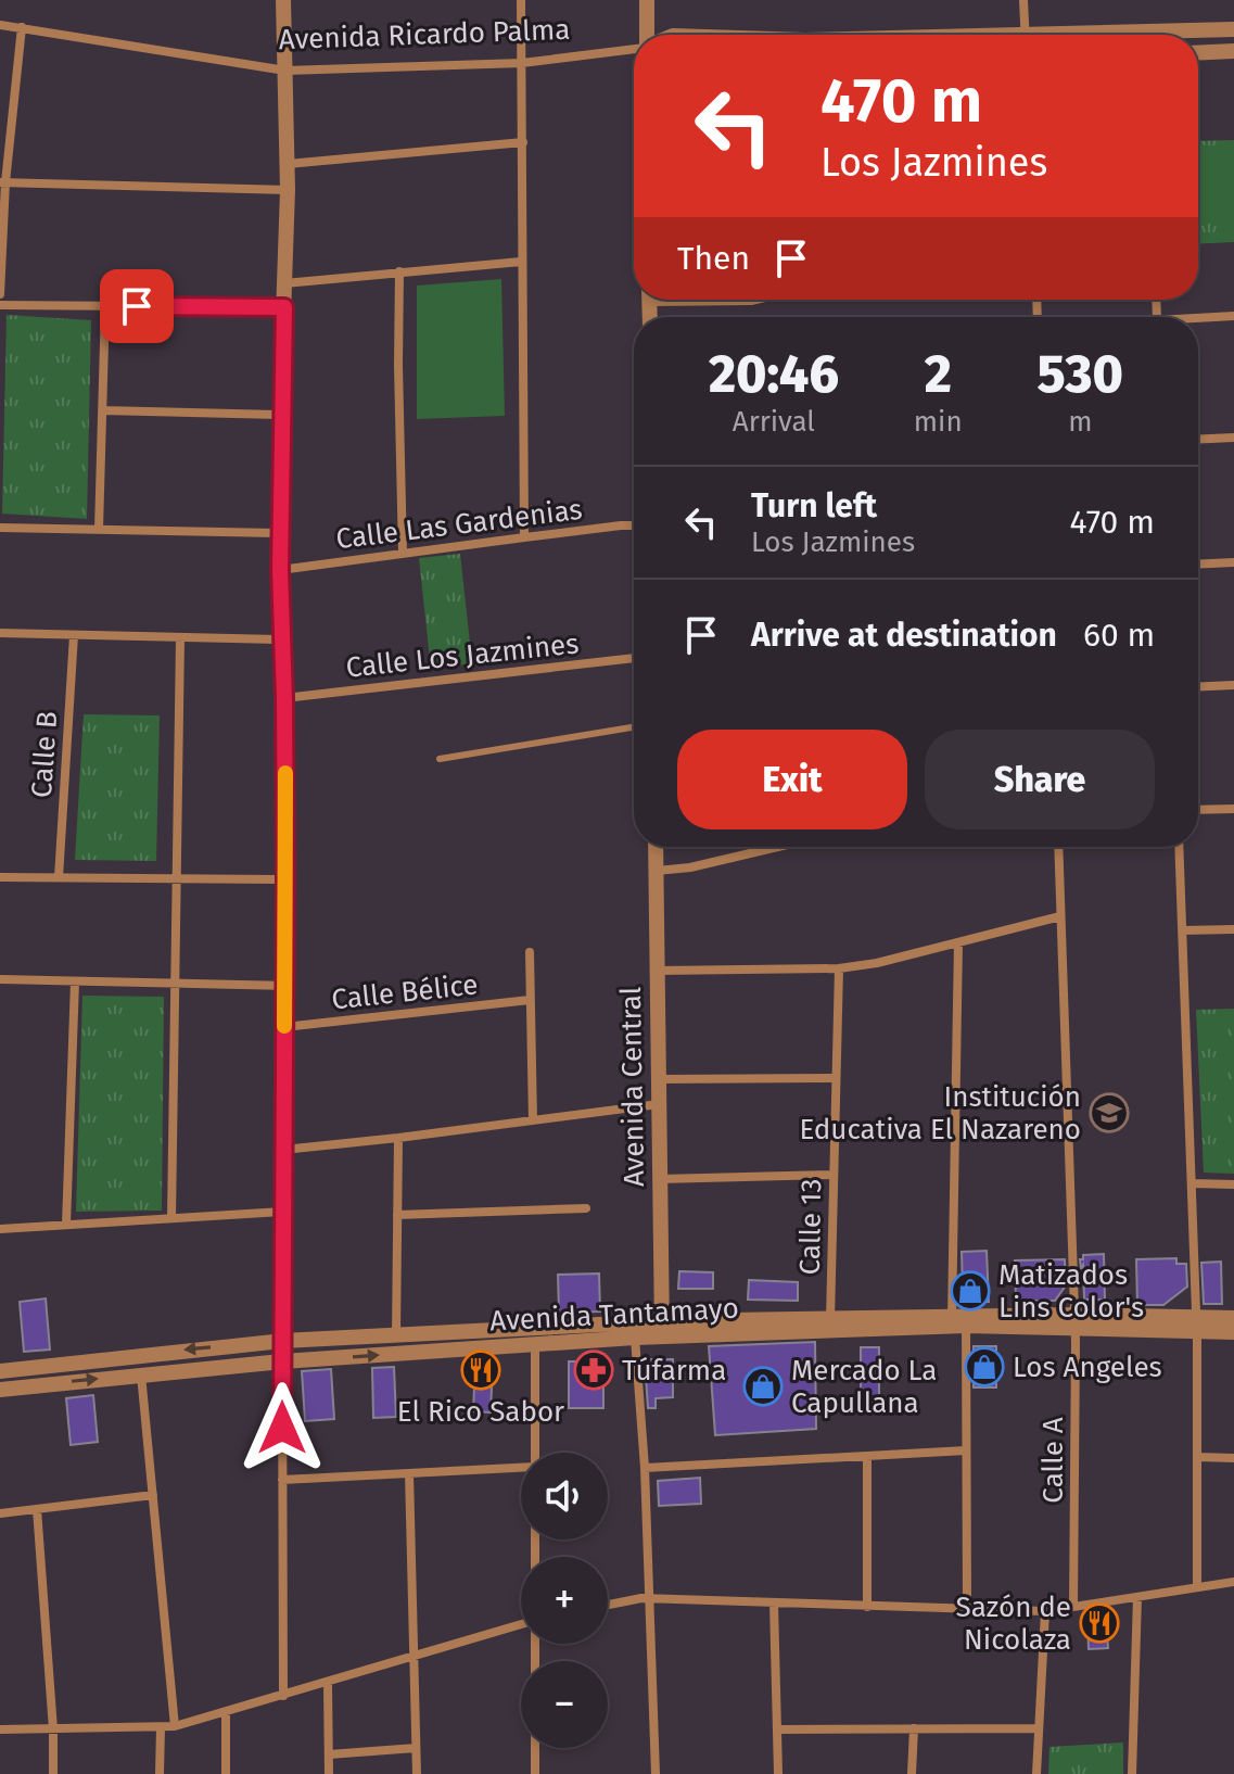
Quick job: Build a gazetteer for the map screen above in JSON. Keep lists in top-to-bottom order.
{
  "streets": {
    "street": [
      "Avenida Ricardo Palma",
      "Calle Las Gardenias",
      "Calle Los Jazmines",
      "Calle B",
      "Calle Bélice",
      "Avenida Central",
      "Calle 13",
      "Avenida Tantamayo",
      "Calle A"
    ]
  },
  "crossings": [
    ["Avenida Central", "Avenida Tantamayo"],
    ["Calle 13", "Avenida Tantamayo"],
    ["Avenida Tantamayo", "Calle A"]
  ],
  "places": {
    "school or university": ["Institución Educativa El Nazareno"],
    "shop": ["Matizados Lins Color's", "Los Angeles", "Mercado La Capullana"],
    "restaurant": ["El Rico Sabor", "Sazón de Nicolaza"],
    "pharmacy": ["Túfarma"]
  },
  "page": {
    "turn": ["470 m", "Los Jazmines"],
    "then": "Then",
    "eta": [
      "20:46",
      "Arrival",
      "2",
      "min",
      "530",
      "m"
    ],
    "list": [
      {
        "name": "Turn left",
        "note": "Los Jazmines",
        "value": "470 m"
      },
      {
        "name": "Arrive at destination",
        "value": "60 m"
      }
    ],
    "buttons": ["Exit", "Share"],
    "map_buttons": ["+", "−"]
  }
}
